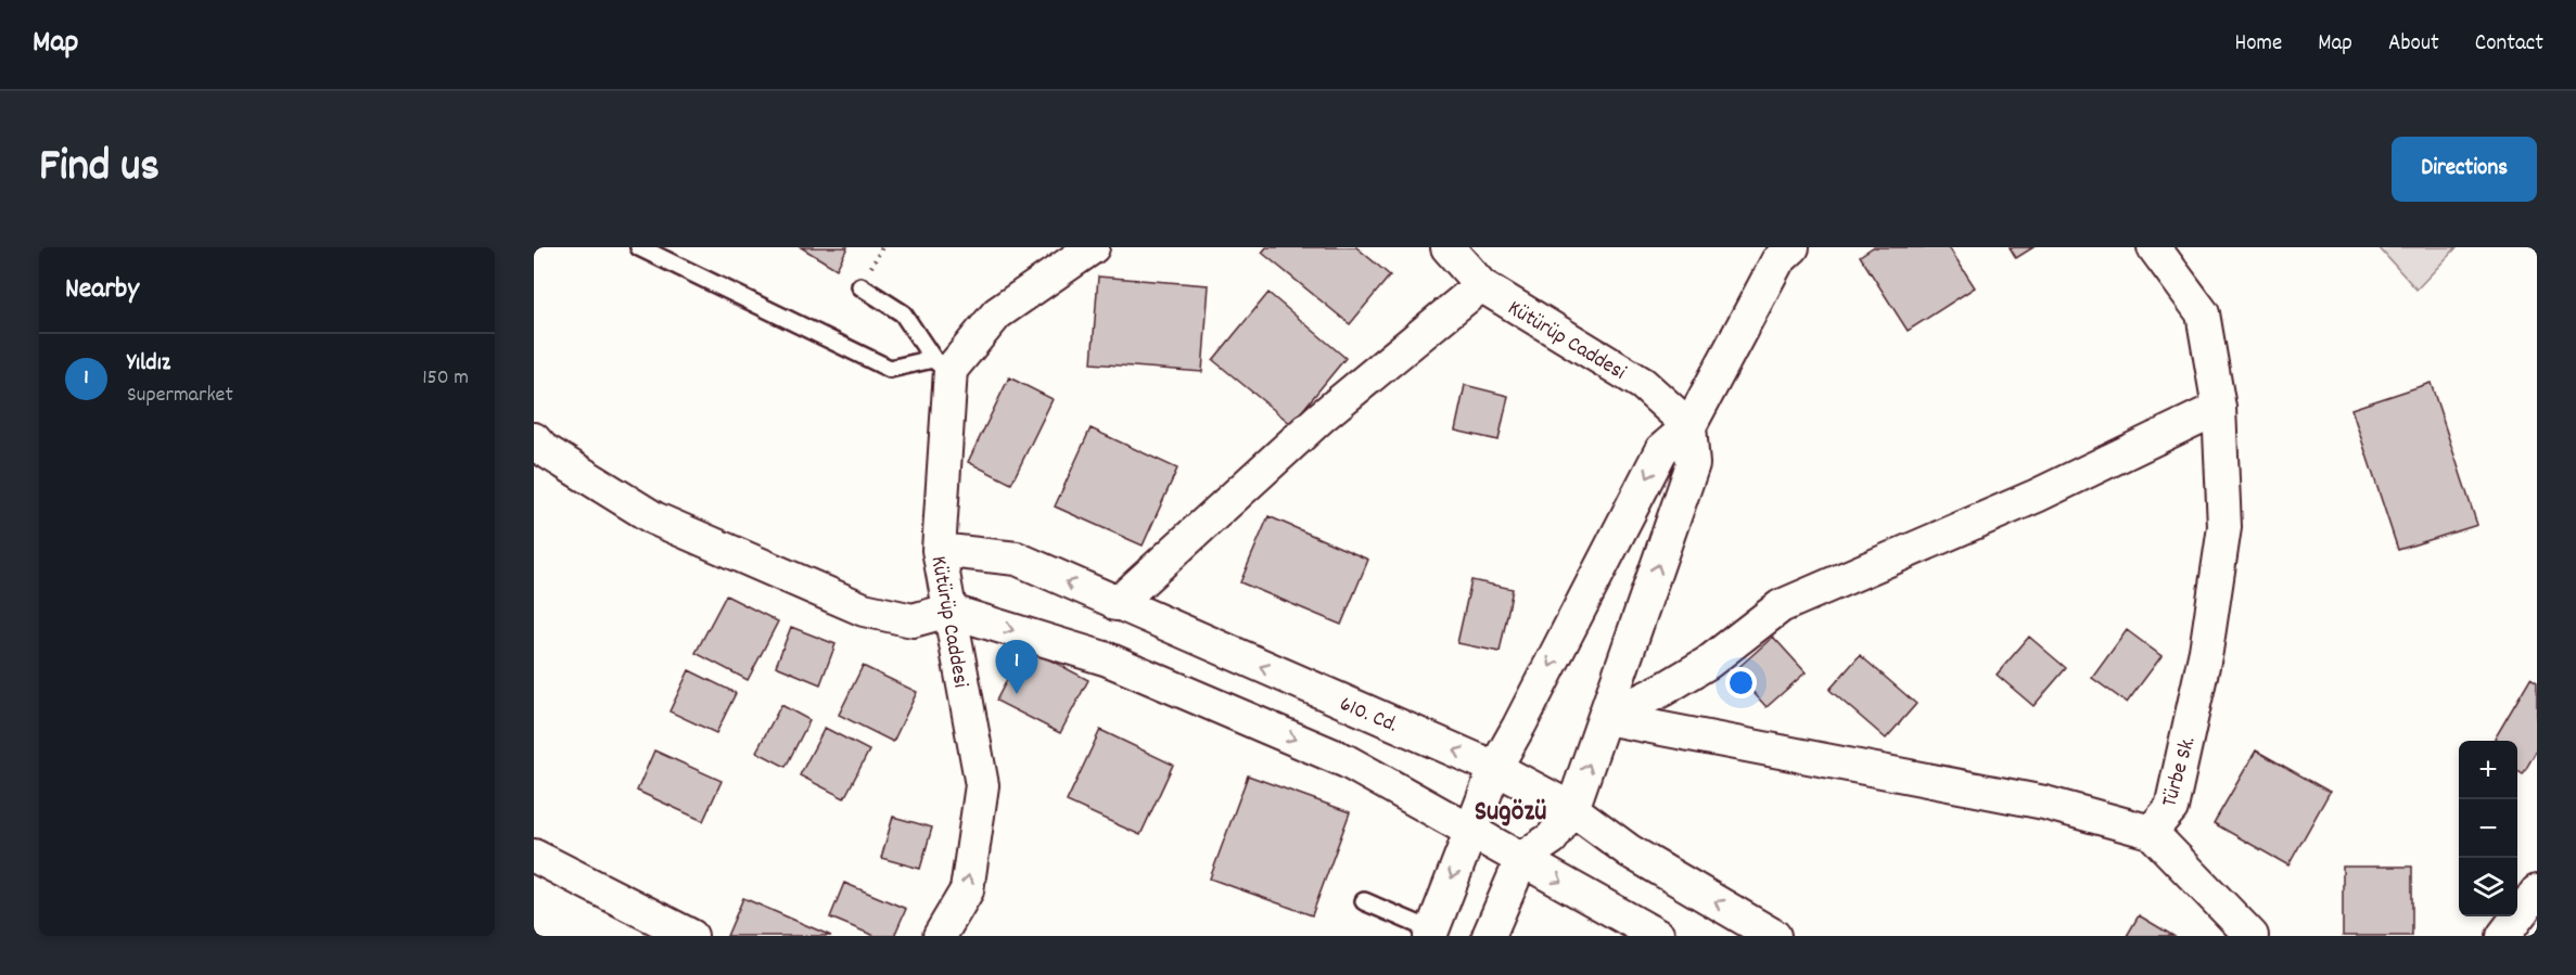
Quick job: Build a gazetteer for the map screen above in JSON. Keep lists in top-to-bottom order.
{
  "streets": {
    "street": ["Kütürüp Caddesi", "610. Cd.", "Türbe Sk."]
  },
  "crossings": [
    ["Kütürüp Caddesi", "610. Cd."]
  ],
  "one_way": ["Kütürüp Caddesi"],
  "districts": ["Sugözü"],
  "page": {
    "header": "Map",
    "nav": [
      "Home",
      "Map",
      "About",
      "Contact"
    ],
    "title": "Find us",
    "buttons": "Directions",
    "heading": "Nearby",
    "list": [
      {
        "mark": "1",
        "name": "Yıldız",
        "note": "Supermarket",
        "value": "150 m"
      }
    ],
    "pins": "1",
    "map_buttons": ["+", "−"]
  }
}
